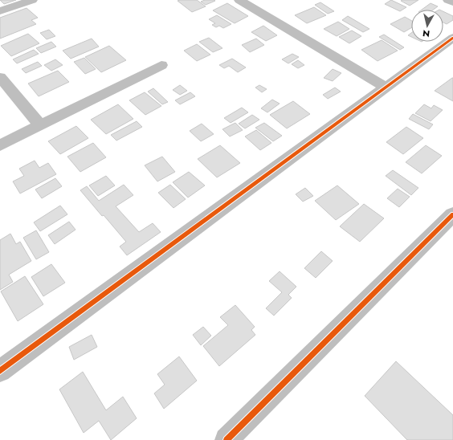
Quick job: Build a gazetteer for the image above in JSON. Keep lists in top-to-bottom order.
{
  "north": "bottom"
}
